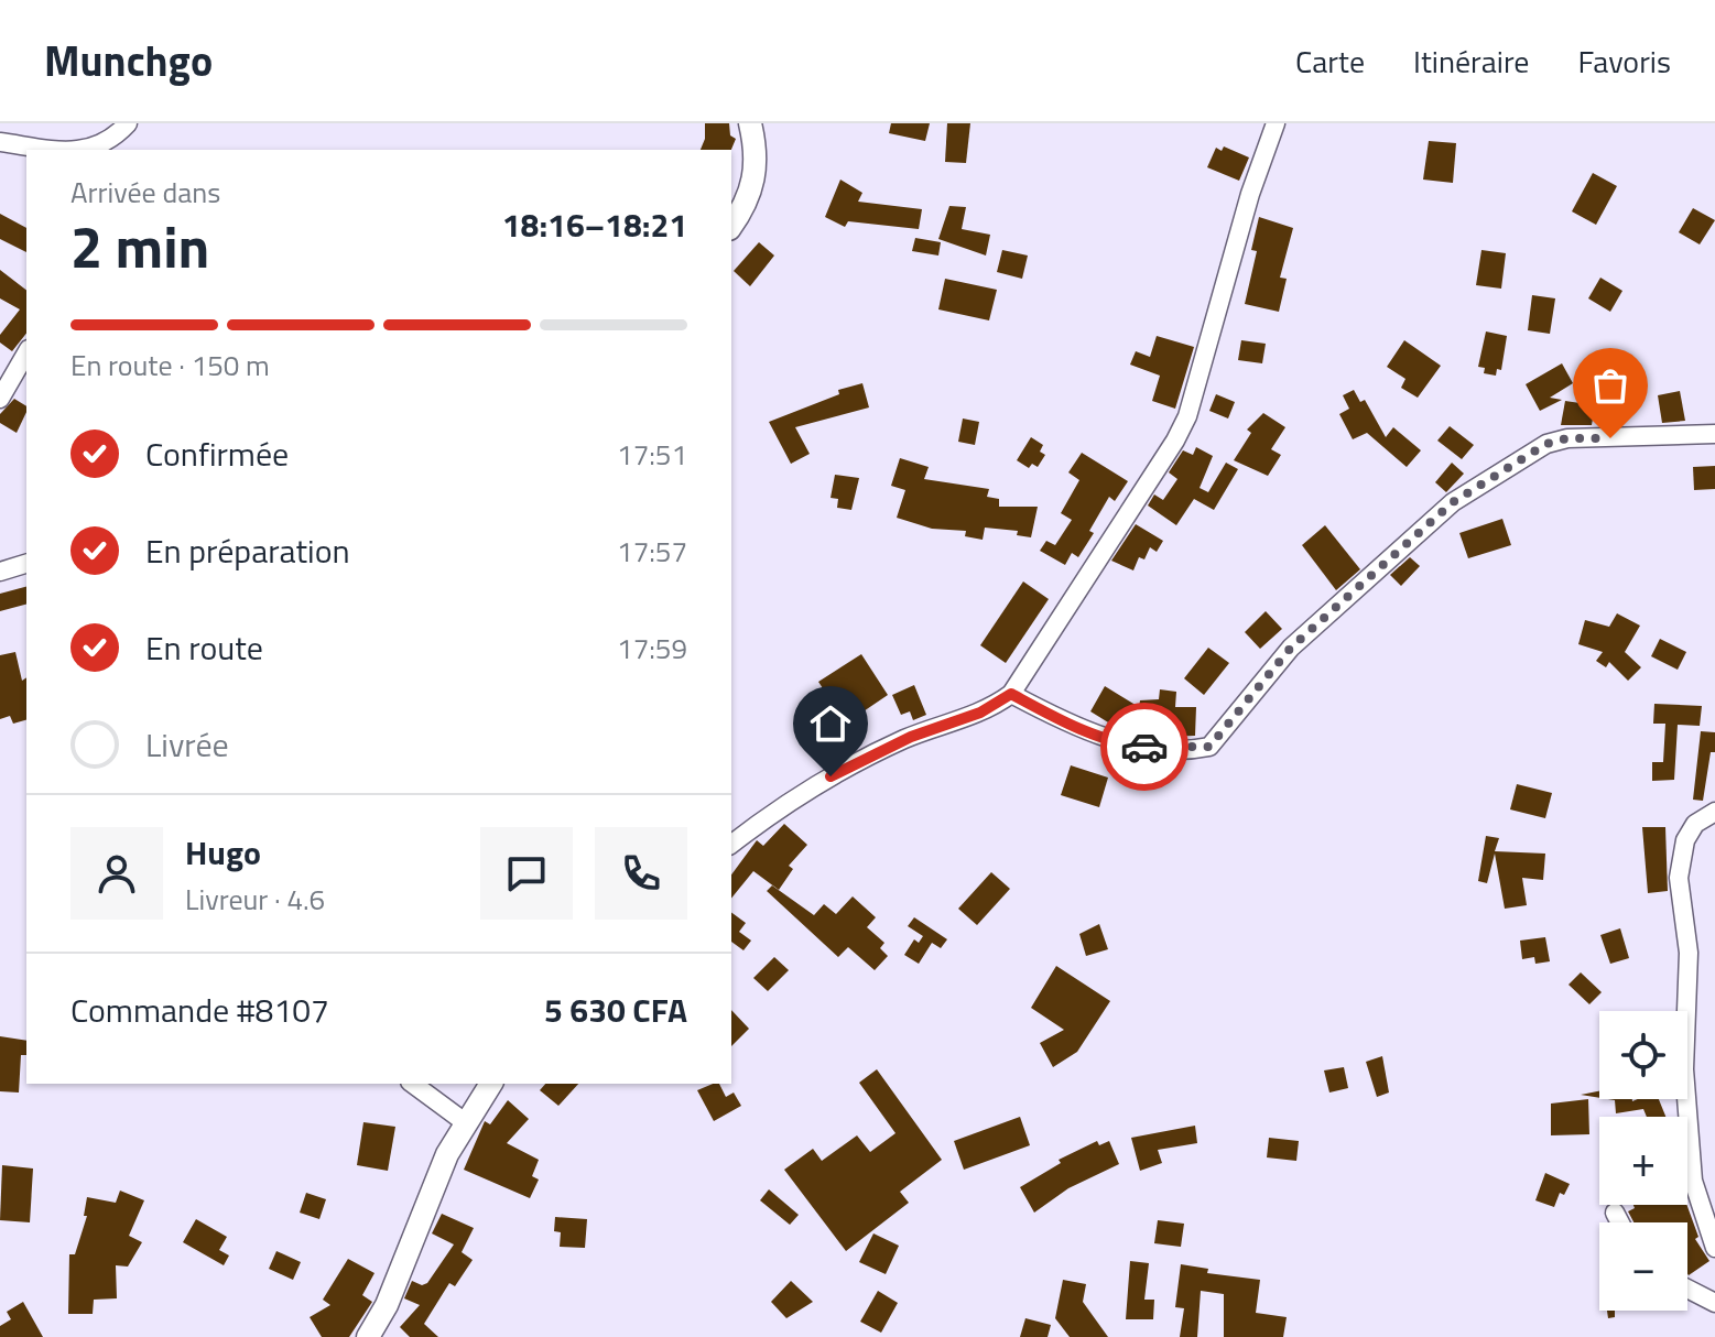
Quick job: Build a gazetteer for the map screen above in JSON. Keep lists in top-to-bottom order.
{
  "page": {
    "header": "Munchgo",
    "nav": ["Carte", "Itinéraire", "Favoris"],
    "heading": ["2 min", "Arrivée dans", "18:16–18:21"],
    "panel": [
      "Hugo",
      "Livreur · 4.6",
      "Commande #8107",
      "5 630 CFA"
    ],
    "bar": "En route · 150 m",
    "list": [
      ["Confirmée", "17:51"],
      ["En préparation", "17:57"],
      ["En route", "17:59"],
      "Livrée"
    ],
    "map_buttons": ["+", "−"]
  }
}
